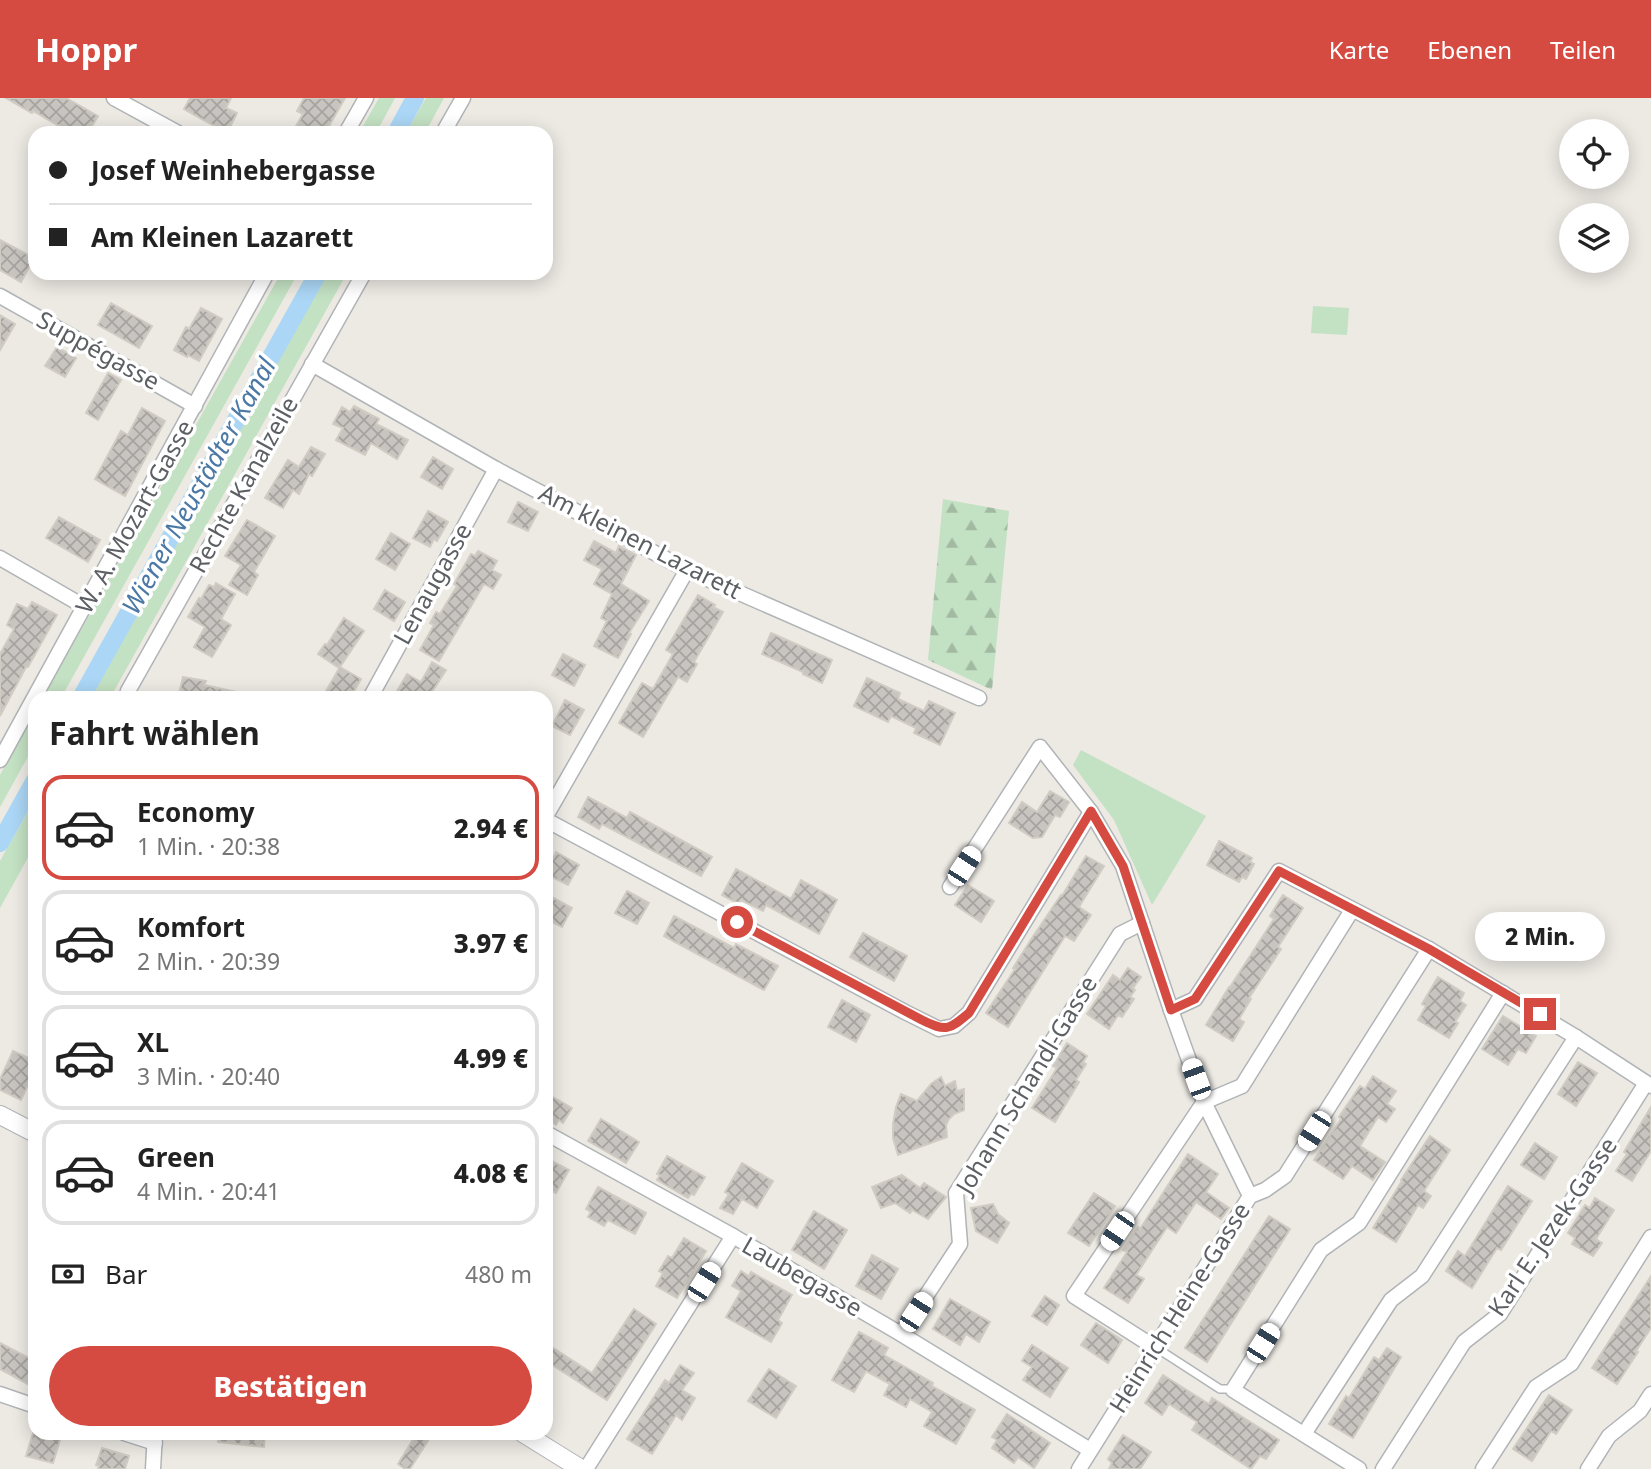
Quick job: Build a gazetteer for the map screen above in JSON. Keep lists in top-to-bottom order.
{
  "streets": {
    "street": [
      "Suppégasse",
      "Rechte Kanalzeile",
      "W. A. Mozart-Gasse",
      "Am kleinen Lazarett",
      "Lenaugasse",
      "Johann Schandl-Gasse",
      "Karl E. Jezek-Gasse",
      "Laubegasse",
      "Heinrich Heine-Gasse"
    ]
  },
  "crossings": [
    ["Suppégasse", "W. A. Mozart-Gasse"],
    ["Rechte Kanalzeile", "Am kleinen Lazarett"],
    ["Am kleinen Lazarett", "Lenaugasse"],
    ["Johann Schandl-Gasse", "Laubegasse"],
    ["Laubegasse", "Heinrich Heine-Gasse"]
  ],
  "water": ["Wiener Neustädter Kanal"],
  "page": {
    "header": "Hoppr",
    "nav": ["Karte", "Ebenen", "Teilen"],
    "banner": ["Josef Weinhebergasse", "Am Kleinen Lazarett"],
    "heading": "Fahrt wählen",
    "list": [
      {
        "name": "Economy",
        "note": "1 Min. · 20:38",
        "value": "2.94 €"
      },
      {
        "name": "Komfort",
        "note": "2 Min. · 20:39",
        "value": "3.97 €"
      },
      {
        "name": "XL",
        "note": "3 Min. · 20:40",
        "value": "4.99 €"
      },
      {
        "name": "Green",
        "note": "4 Min. · 20:41",
        "value": "4.08 €"
      }
    ],
    "bubble": "2 Min.",
    "pay": ["Bar", "480 m"],
    "buttons": "Bestätigen"
  }
}
